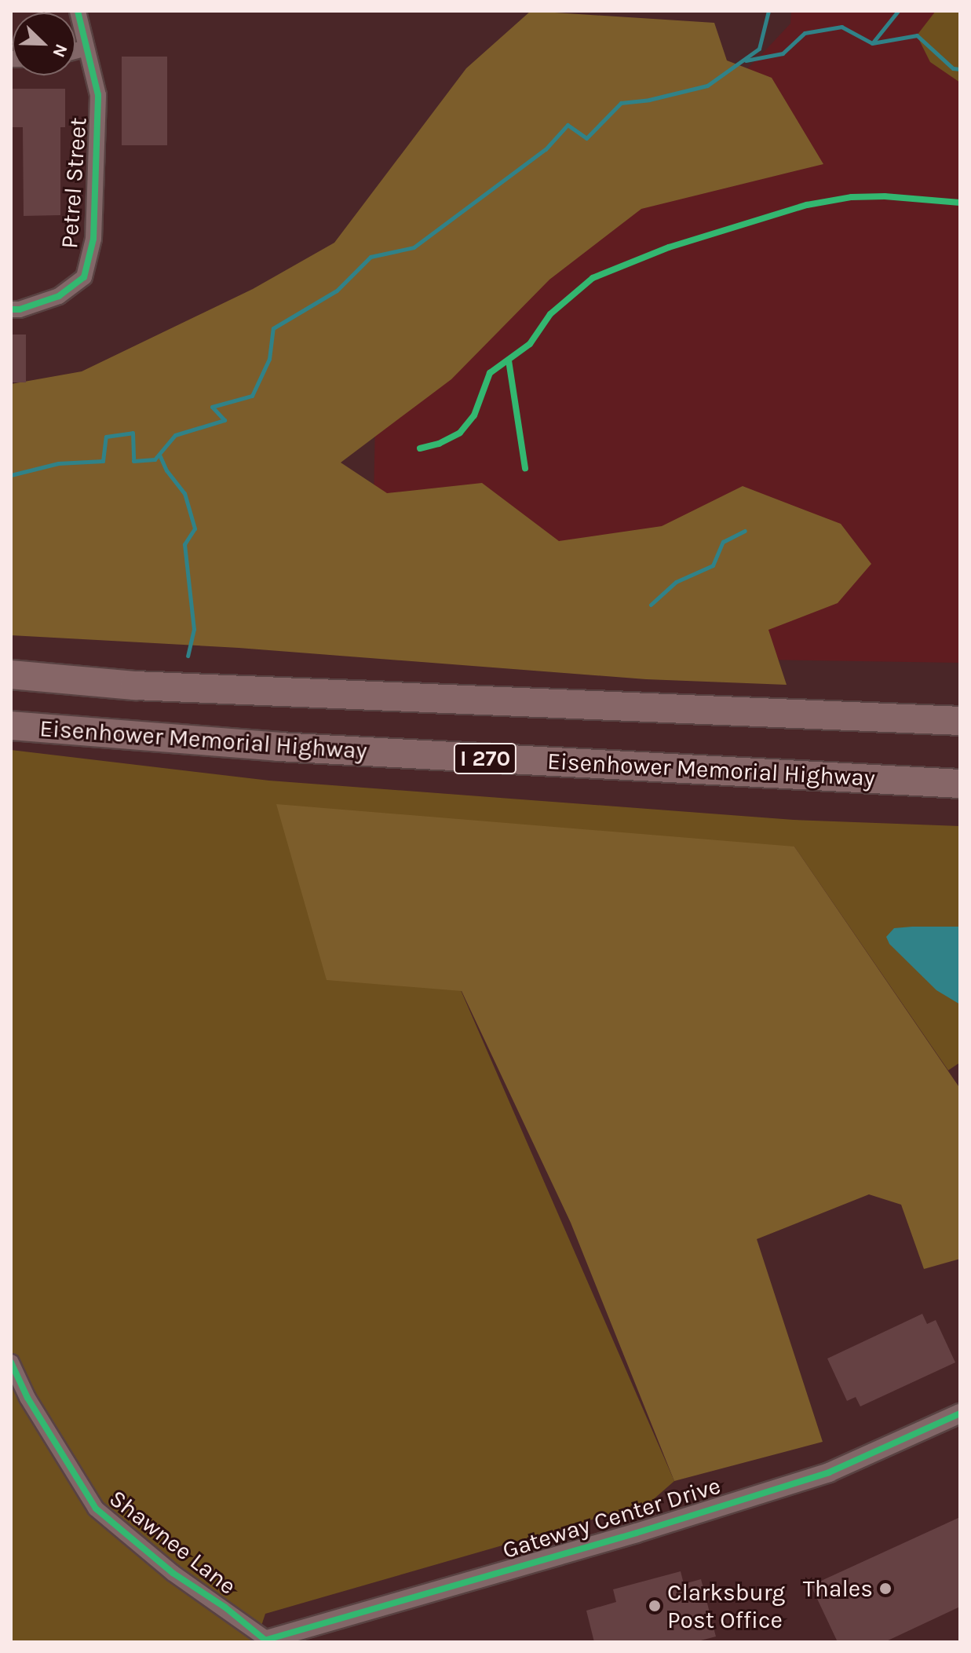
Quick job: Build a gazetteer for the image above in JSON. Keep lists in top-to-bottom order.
{
  "streets": {
    "highway": ["Eisenhower Memorial Highway", "I 270"],
    "street": ["Petrel Street", "Gateway Center Drive", "Shawnee Lane"]
  },
  "crossings": [
    ["Gateway Center Drive", "Shawnee Lane"]
  ],
  "places": ["Thales", "Clarksburg Post Office"],
  "north": "bottom right"
}
